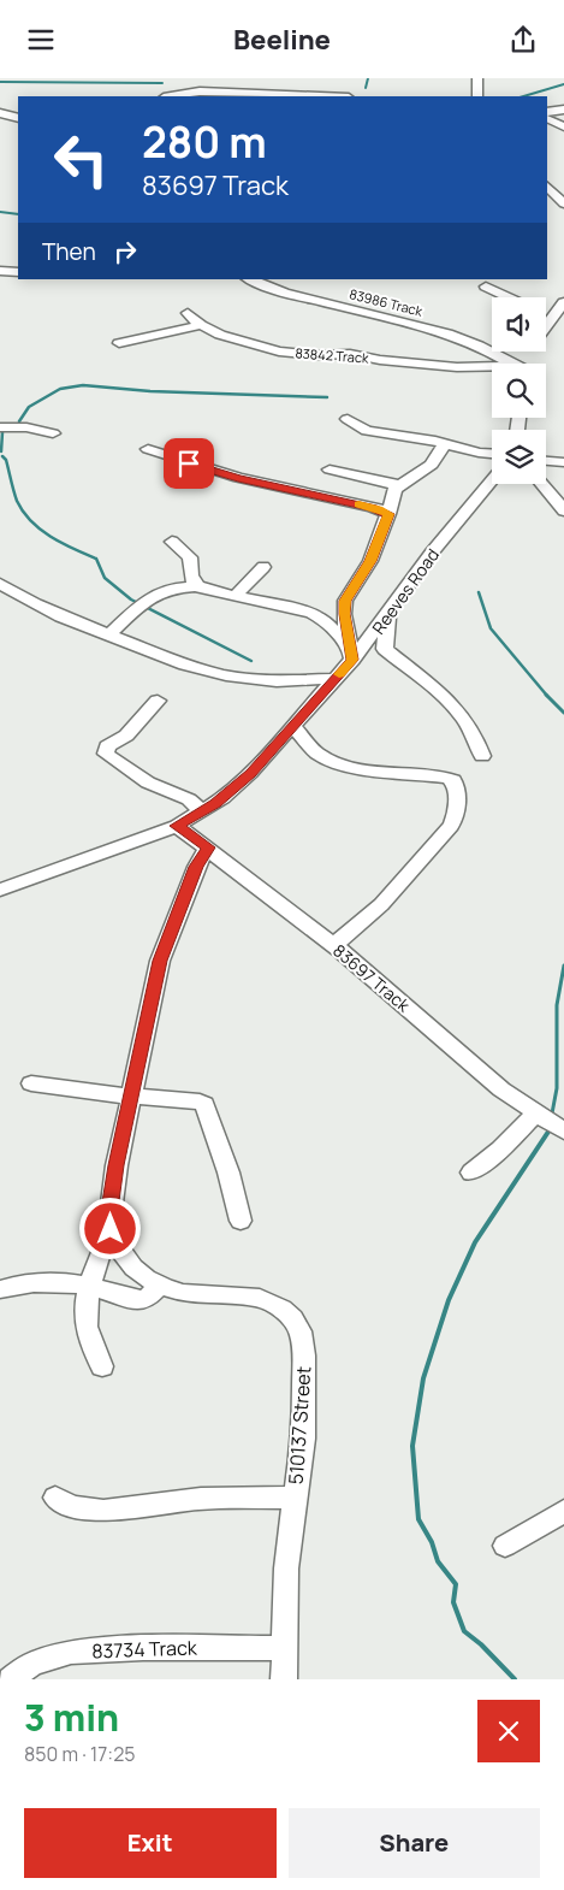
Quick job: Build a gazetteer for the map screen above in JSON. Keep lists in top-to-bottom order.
{
  "streets": {
    "street": [
      "83986 Track",
      "83842 Track",
      "Reeves Road",
      "83697 Track",
      "510137 Street",
      "83734 Track"
    ]
  },
  "crossings": [
    ["83986 Track", "83842 Track"],
    ["Reeves Road", "83697 Track"],
    ["83697 Track", "510137 Street"],
    ["510137 Street", "83734 Track"]
  ],
  "page": {
    "header": "Beeline",
    "turn": ["280 m", "83697 Track"],
    "then": "Then",
    "heading": ["3 min", "850 m · 17:25"],
    "buttons": ["Exit", "Share"]
  }
}
